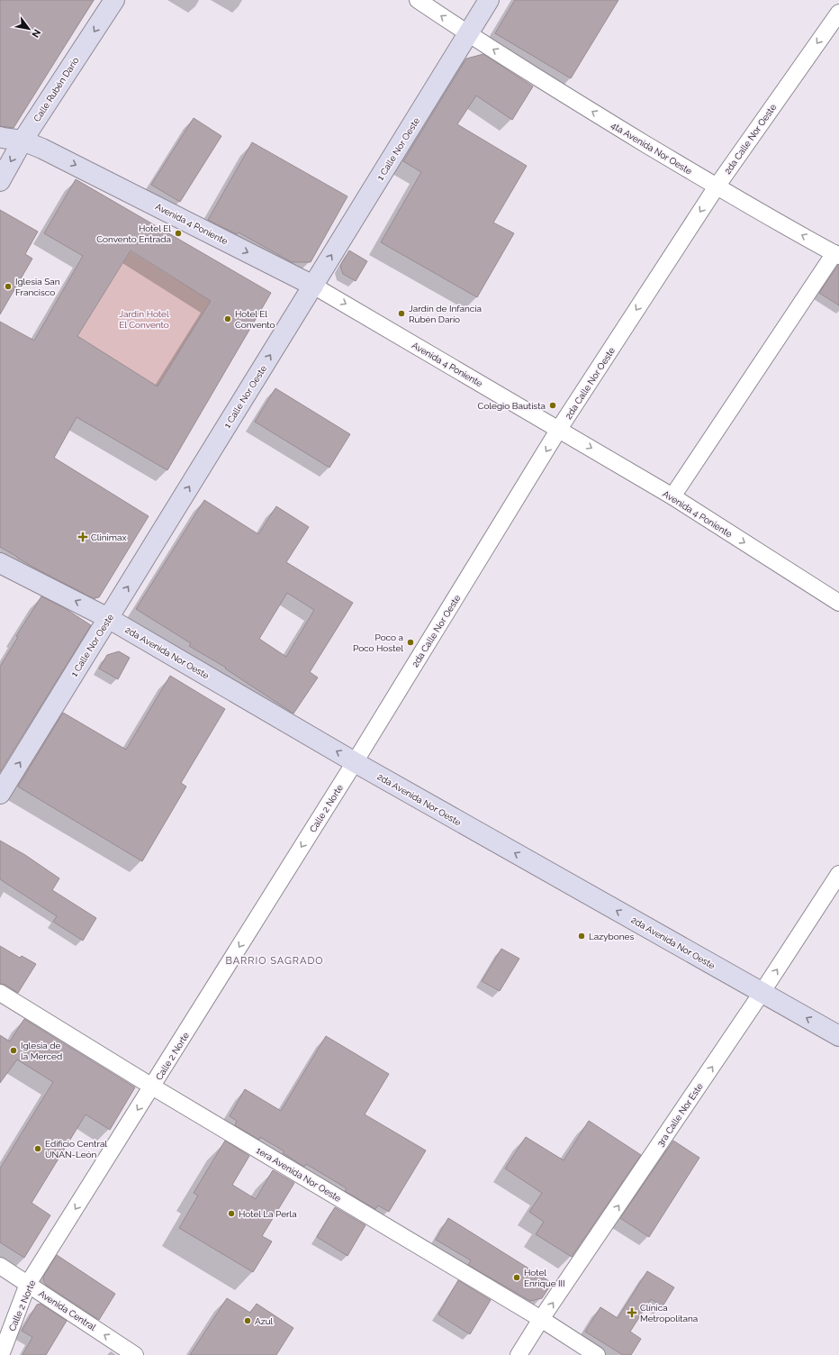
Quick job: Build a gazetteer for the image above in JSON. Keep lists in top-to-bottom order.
{
  "streets": {
    "street": [
      "Calle Rubén Darío",
      "2da Calle Nor Oeste",
      "4ta Avenida Nor Oeste",
      "1 Calle Nor Oeste",
      "Avenida 4 Poniente",
      "2da Avenida Nor Oeste",
      "Calle 2 Norte",
      "3ra Calle Nor Este",
      "1era Avenida Nor Oeste",
      "Avenida Central"
    ]
  },
  "crossings": [
    ["Calle Rubén Darío", "Avenida 4 Poniente"],
    ["2da Calle Nor Oeste", "4ta Avenida Nor Oeste"],
    ["2da Calle Nor Oeste", "Avenida 4 Poniente"],
    ["2da Calle Nor Oeste", "2da Avenida Nor Oeste"],
    ["2da Calle Nor Oeste", "Calle 2 Norte"],
    ["4ta Avenida Nor Oeste", "1 Calle Nor Oeste"],
    ["1 Calle Nor Oeste", "Avenida 4 Poniente"],
    ["1 Calle Nor Oeste", "2da Avenida Nor Oeste"],
    ["2da Avenida Nor Oeste", "Calle 2 Norte"],
    ["2da Avenida Nor Oeste", "3ra Calle Nor Este"],
    ["Calle 2 Norte", "1era Avenida Nor Oeste"],
    ["Calle 2 Norte", "Avenida Central"],
    ["3ra Calle Nor Este", "1era Avenida Nor Oeste"]
  ],
  "one_way": [
    "Calle Rubén Darío",
    "4ta Avenida Nor Oeste",
    "1 Calle Nor Oeste",
    "Avenida 4 Poniente",
    "2da Avenida Nor Oeste",
    "Calle 2 Norte",
    "3ra Calle Nor Este",
    "Avenida Central"
  ],
  "districts": ["BARRIO SAGRADO"],
  "parks": ["Jardin Hotel El Convento"],
  "places": {
    "other": [
      "Hotel El Convento Entrada",
      "Iglesia San Francisco",
      "Jardín de Infancia Rubén Darío",
      "Hotel El Convento",
      "Colegio Bautista",
      "Poco a Poco Hostel",
      "Lazybones",
      "Iglesia de la Merced",
      "Edificio Central UNAN-León",
      "Hotel La Perla",
      "Hotel Enrique III",
      "Azul"
    ],
    "health": ["Clinimax", "Clínica Metropolitana"]
  },
  "north": "bottom right"
}
